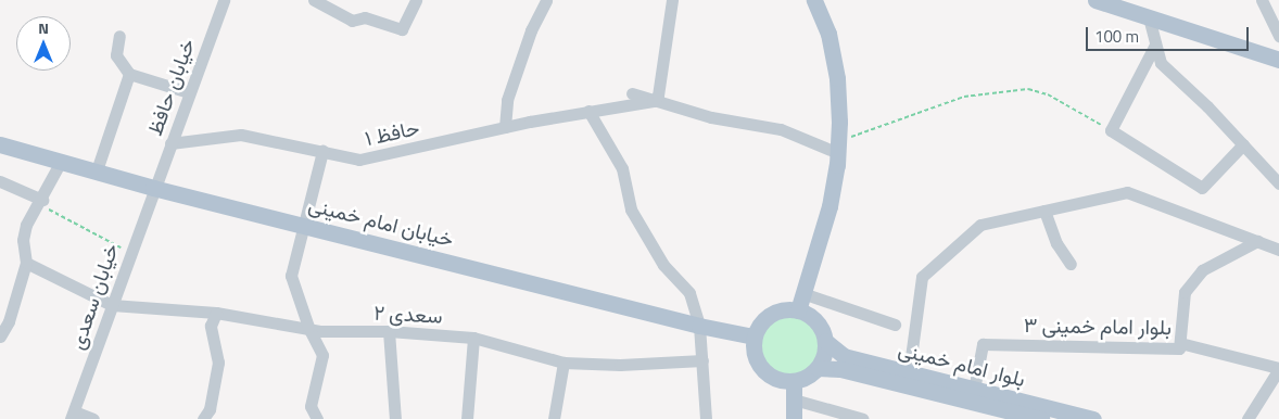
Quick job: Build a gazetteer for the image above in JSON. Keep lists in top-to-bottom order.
{
  "streets": {
    "main road": ["خیابان امام خمینی", "بلوار امام خمینی"],
    "street": [
      "خیابان حافظ",
      "حافظ ۱",
      "خیابان سعدی",
      "سعدی ۲",
      "بلوار امام خمینی ۳"
    ]
  },
  "crossings": [
    ["خیابان حافظ", "حافظ ۱"],
    ["خیابان حافظ", "خیابان امام خمینی"],
    ["خیابان حافظ", "خیابان سعدی"],
    ["خیابان امام خمینی", "خیابان سعدی"],
    ["خیابان امام خمینی", "بلوار امام خمینی"],
    ["خیابان سعدی", "سعدی ۲"],
    ["بلوار امام خمینی ۳", "بلوار امام خمینی"]
  ],
  "scale_bar": "100 m",
  "north": "top"
}
